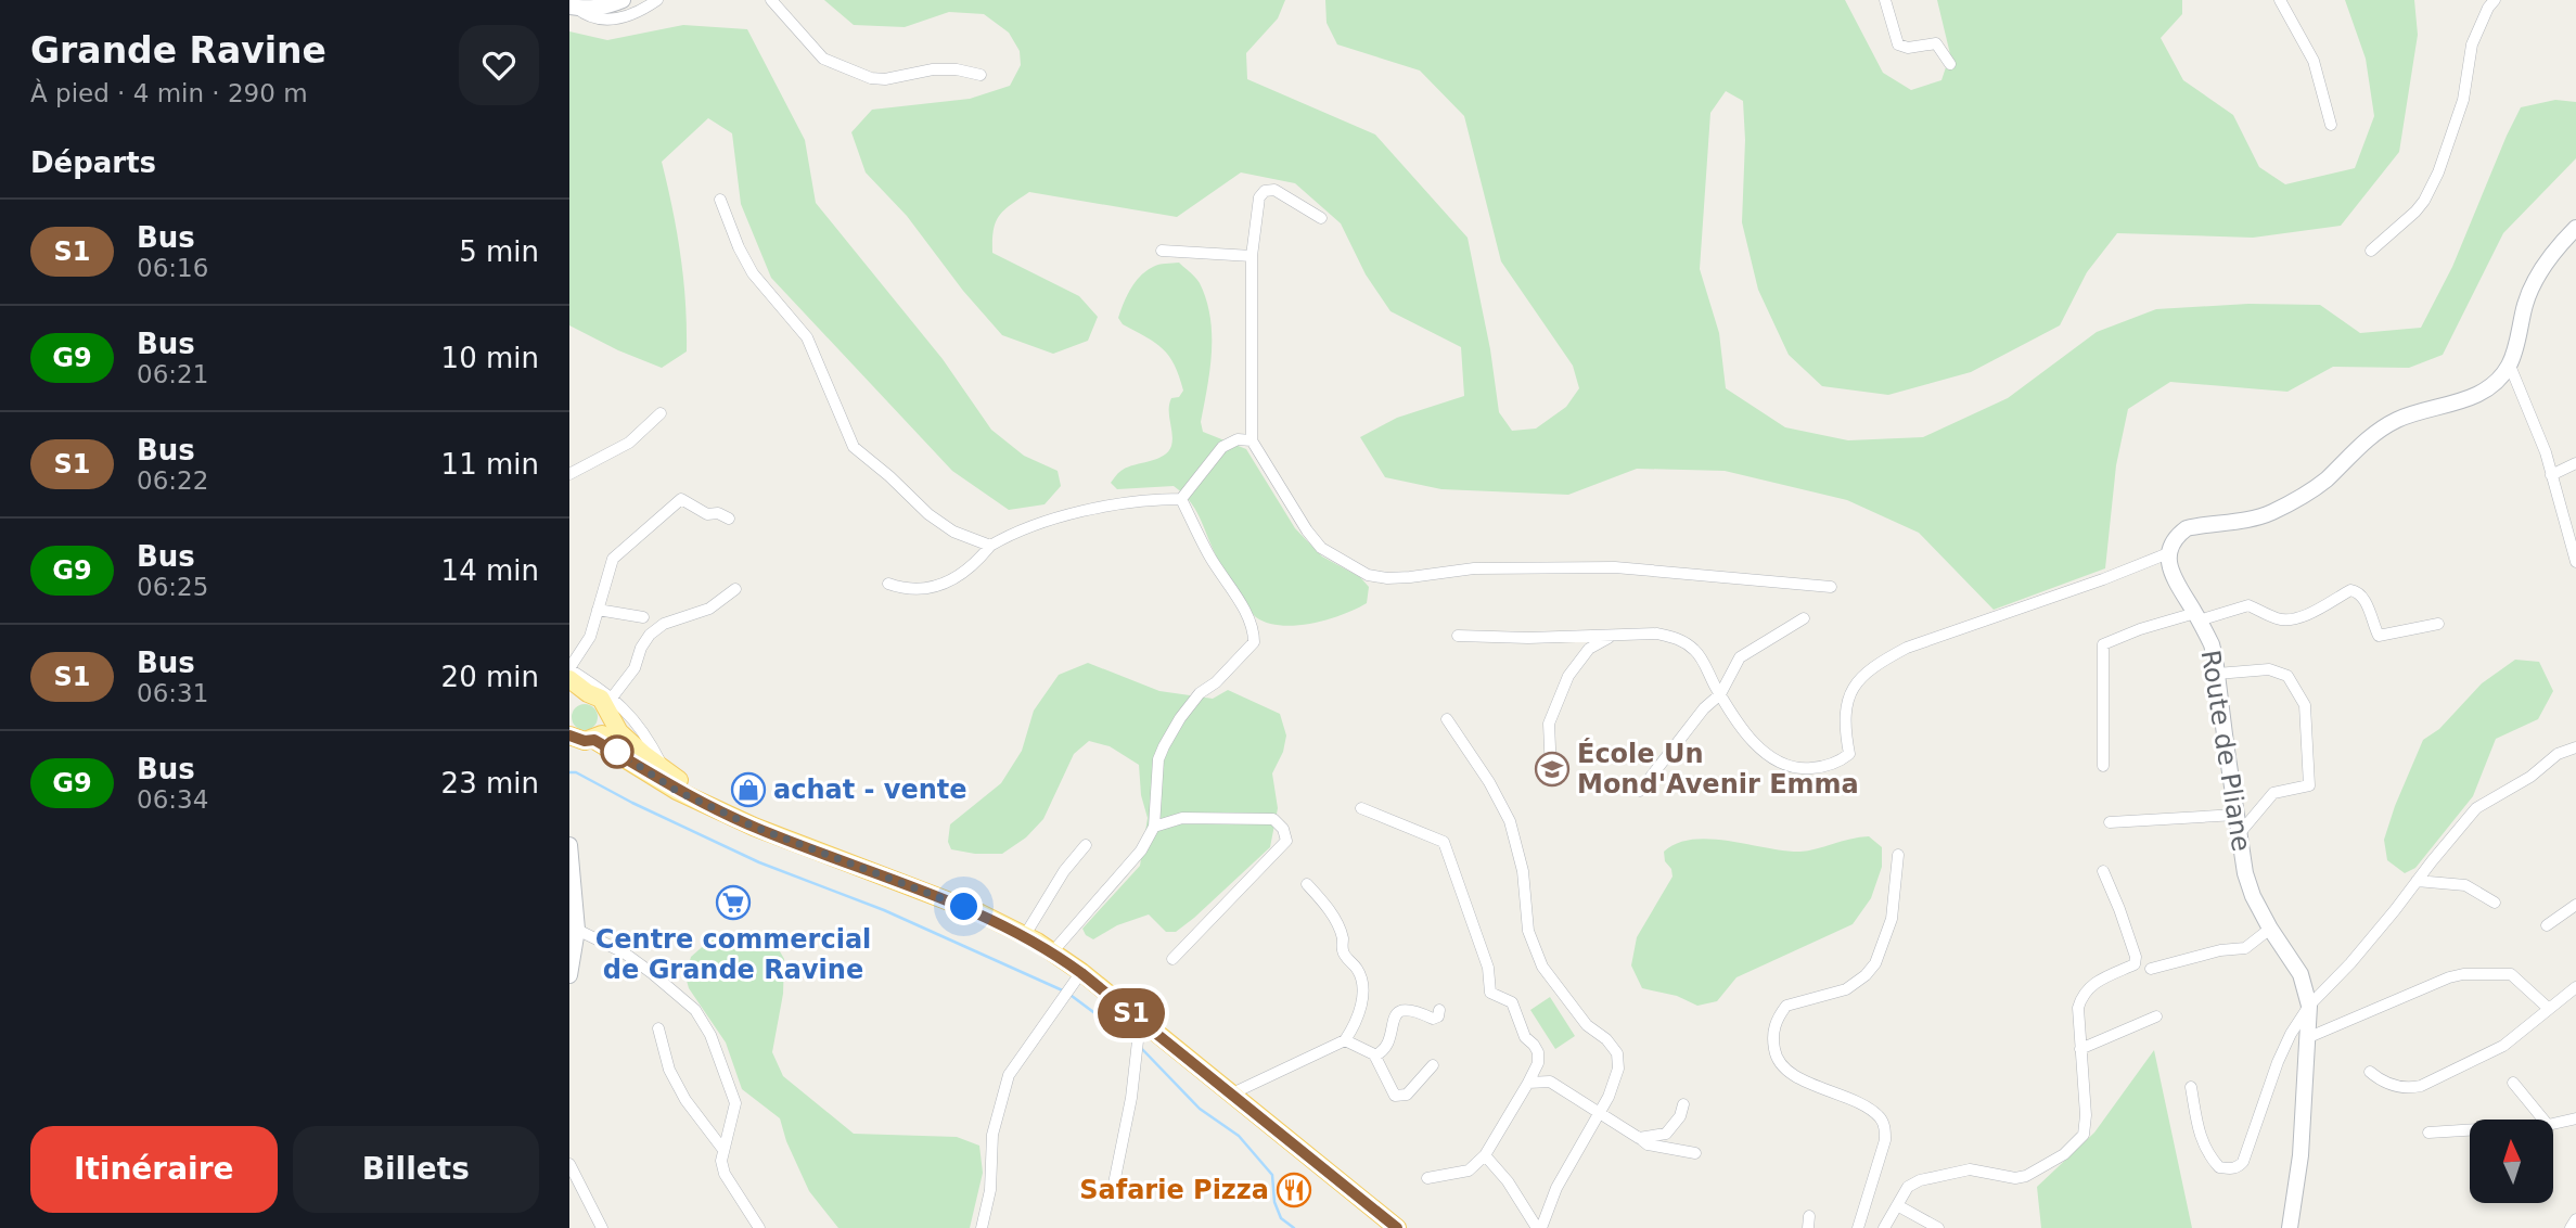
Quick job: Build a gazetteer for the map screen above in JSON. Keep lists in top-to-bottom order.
{
  "streets": {
    "street": ["Route de Pliane"]
  },
  "places": {
    "school or university": ["École Un Mond'Avenir Emma"],
    "shop": ["achat - vente"],
    "supermarket": ["Centre commercial de Grande Ravine"],
    "restaurant": ["Safarie Pizza"]
  },
  "lines": ["bus line S1"],
  "north": "top",
  "page": {
    "heading": [
      ["Grande Ravine", "À pied · 4 min · 290 m"],
      "Départs"
    ],
    "on_map": "S1",
    "list": [
      {
        "mark": "S1",
        "name": "Bus",
        "note": "06:16",
        "value": "5 min"
      },
      {
        "mark": "G9",
        "name": "Bus",
        "note": "06:21",
        "value": "10 min"
      },
      {
        "mark": "S1",
        "name": "Bus",
        "note": "06:22",
        "value": "11 min"
      },
      {
        "mark": "G9",
        "name": "Bus",
        "note": "06:25",
        "value": "14 min"
      },
      {
        "mark": "S1",
        "name": "Bus",
        "note": "06:31",
        "value": "20 min"
      },
      {
        "mark": "G9",
        "name": "Bus",
        "note": "06:34",
        "value": "23 min"
      }
    ],
    "buttons": ["Itinéraire", "Billets"]
  }
}
